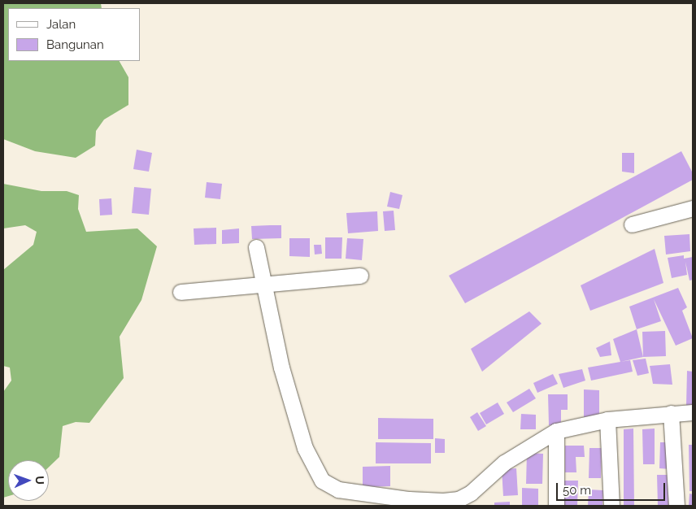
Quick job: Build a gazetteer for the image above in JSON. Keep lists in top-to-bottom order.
{
  "legend": ["Jalan", "Bangunan"],
  "scale_bar": "50 m",
  "north": "right"
}
